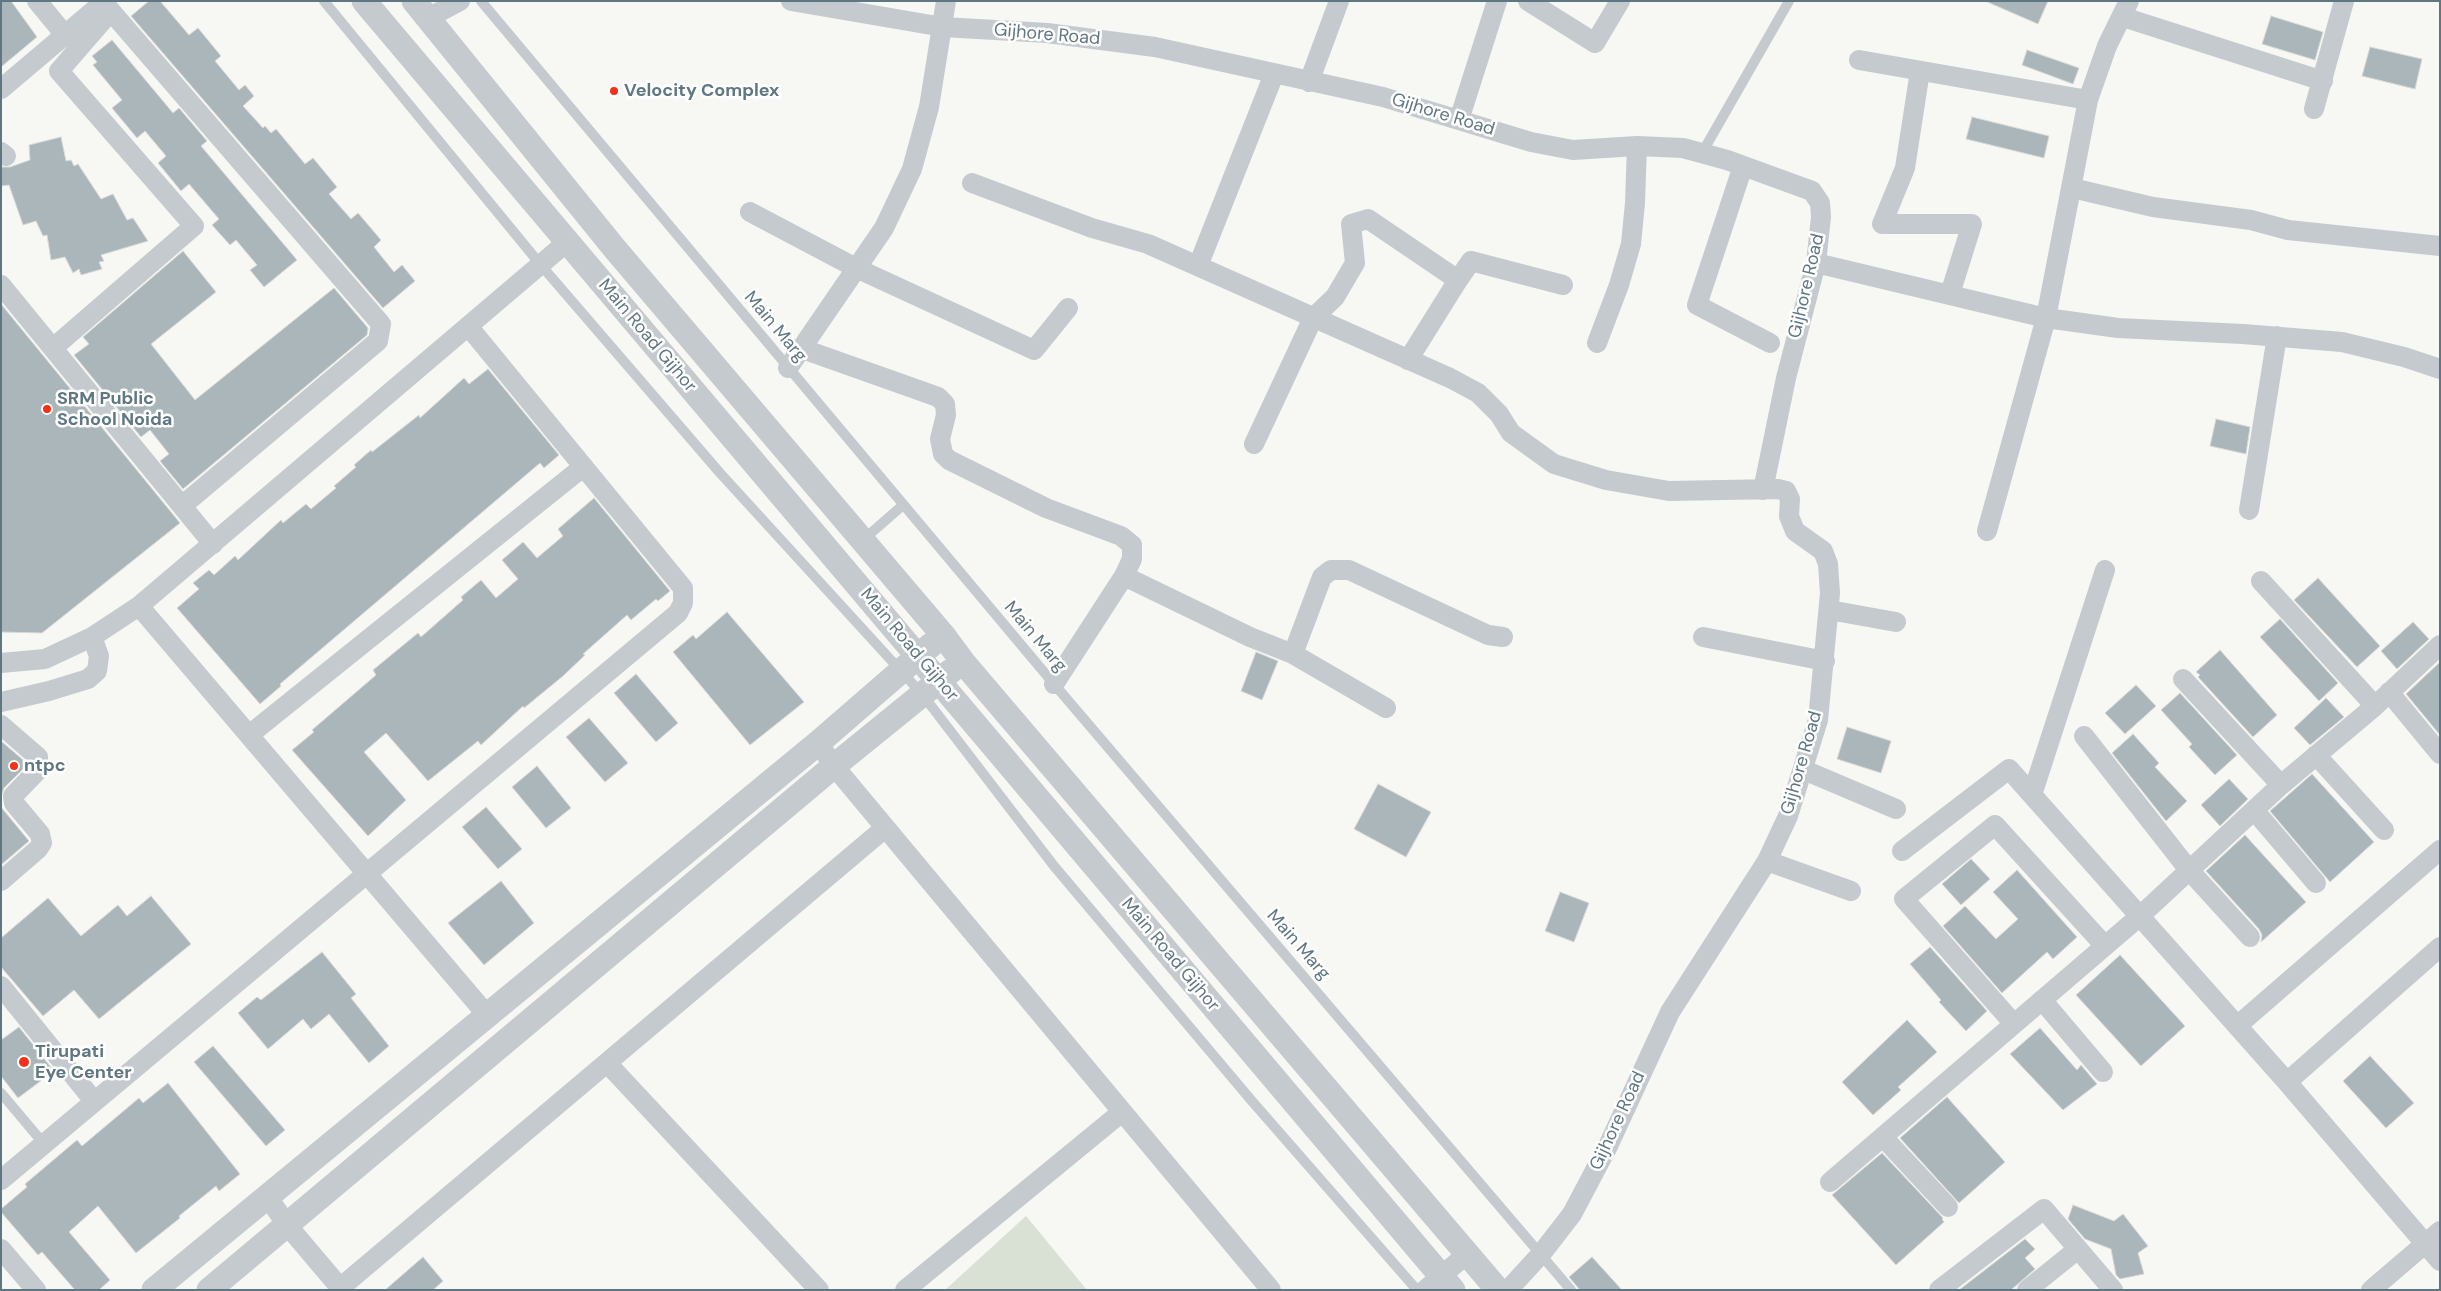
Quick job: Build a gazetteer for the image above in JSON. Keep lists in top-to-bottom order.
{
  "streets": {
    "street": ["Gijhore Road", "Main Road Gijhor"],
    "lane": ["Main Marg"]
  },
  "crossings": [
    ["Gijhore Road", "Main Marg"]
  ],
  "places": [
    "Velocity Complex",
    "SRM Public School Noida",
    "ntpc",
    "Tirupati Eye Center"
  ]
}
